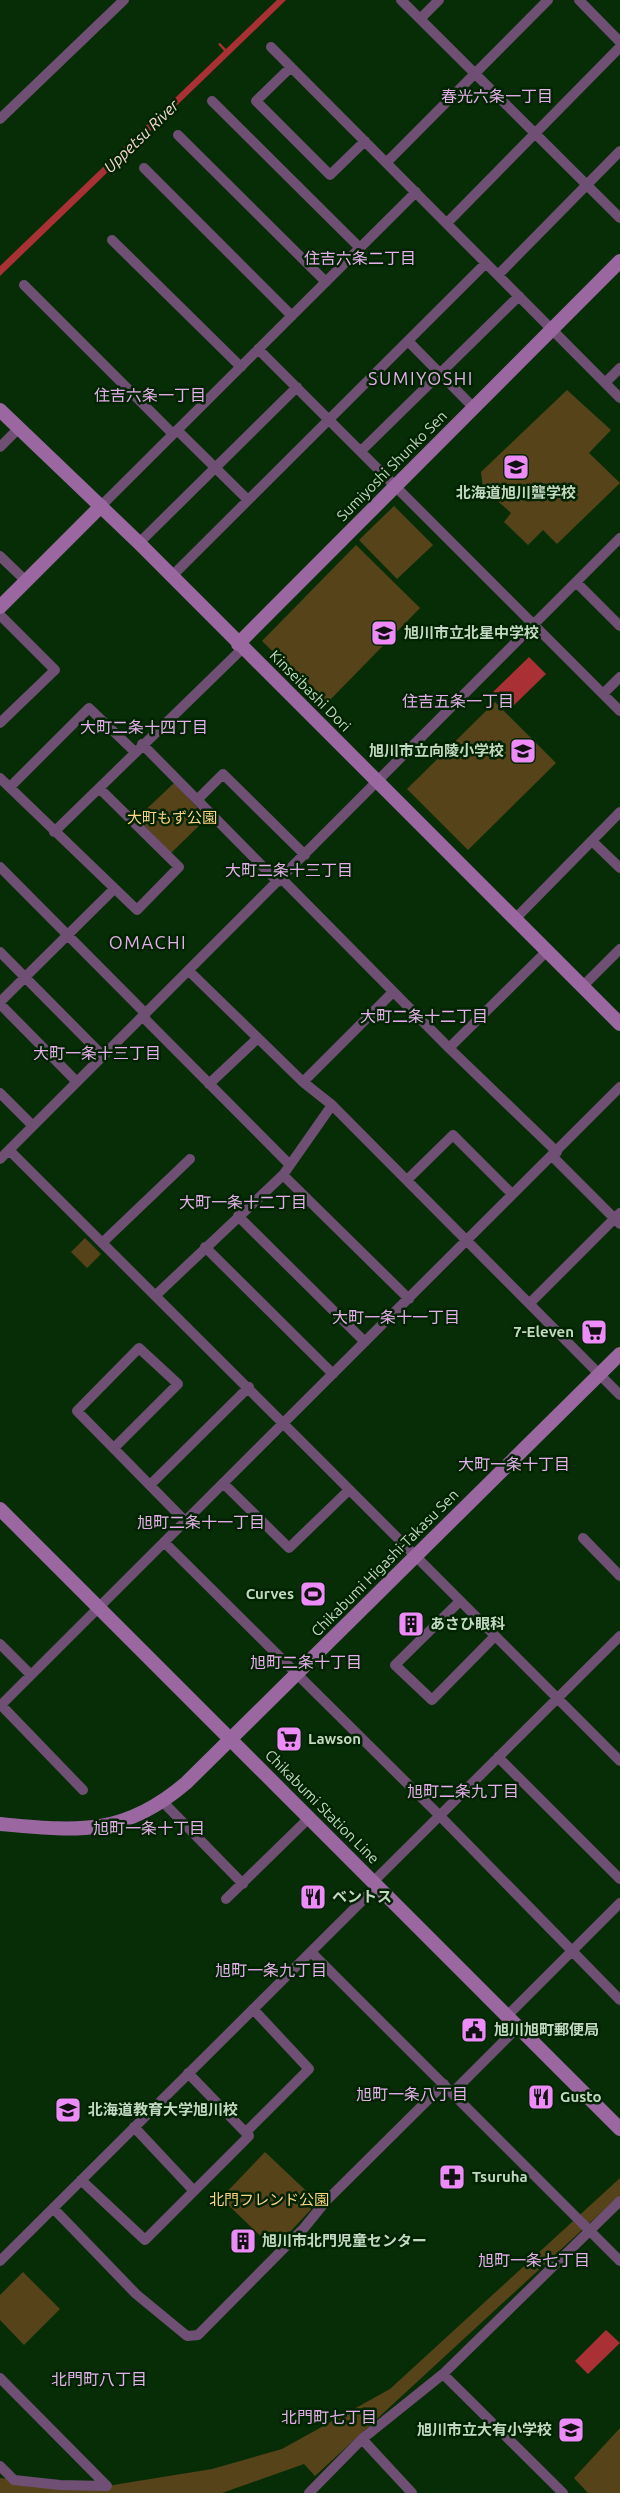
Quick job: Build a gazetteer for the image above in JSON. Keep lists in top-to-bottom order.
{
  "streets": {
    "street": [
      "Sumiyoshi Shunko Sen",
      "Kinseibashi Dori",
      "Chikabumi Higashi-Takasu Sen",
      "Chikabumi Station Line"
    ]
  },
  "crossings": [
    ["Sumiyoshi Shunko Sen", "Kinseibashi Dori"],
    ["Chikabumi Higashi-Takasu Sen", "Chikabumi Station Line"]
  ],
  "districts": [
    "春光六条一丁目",
    "住吉六条二丁目",
    "SUMIYOSHI",
    "住吉六条一丁目",
    "住吉五条一丁目",
    "大町二条十四丁目",
    "大町二条十三丁目",
    "OMACHI",
    "大町二条十二丁目",
    "大町一条十三丁目",
    "大町一条十二丁目",
    "大町一条十一丁目",
    "大町一条十丁目",
    "旭町二条十一丁目",
    "旭町二条十丁目",
    "旭町二条九丁目",
    "旭町一条十丁目",
    "旭町一条九丁目",
    "旭町一条八丁目",
    "旭町一条七丁目",
    "北門町八丁目",
    "北門町七丁目"
  ],
  "water": ["Uppetsu River"],
  "parks": ["大町もず公園", "北門フレンド公園"],
  "places": {
    "school or university": [
      "北海道旭川聾学校",
      "旭川市立北星中学校",
      "旭川市立向陵小学校",
      "北海道教育大学旭川校",
      "旭川市立大有小学校"
    ],
    "supermarket": ["7-Eleven", "Lawson"],
    "sports": ["Curves"],
    "building": ["あさひ眼科", "旭川市北門児童センター"],
    "restaurant": ["ベントス", "Gusto"],
    "public building": ["旭川旭町郵便局"],
    "pharmacy": ["Tsuruha"]
  }
}
